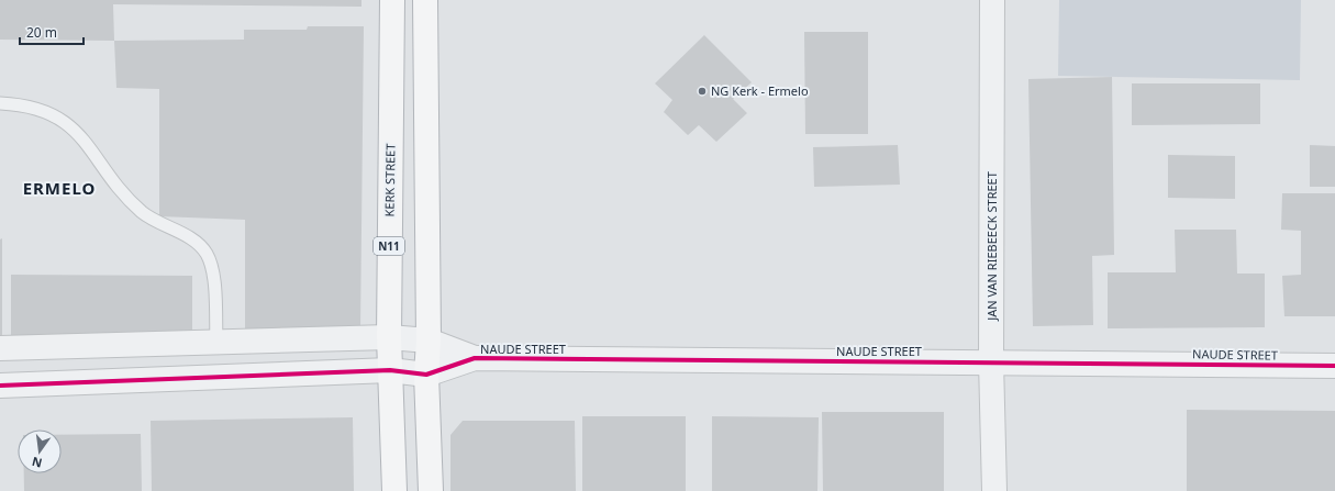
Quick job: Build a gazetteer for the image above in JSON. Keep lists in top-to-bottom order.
{
  "streets": {
    "highway": ["KERK STREET", "N11"],
    "street": ["JAN VAN RIEBEECK STREET", "NAUDE STREET"]
  },
  "crossings": [
    ["KERK STREET", "NAUDE STREET"],
    ["JAN VAN RIEBEECK STREET", "NAUDE STREET"]
  ],
  "districts": ["ERMELO"],
  "places": ["NG Kerk - Ermelo"],
  "scale_bar": "20 m",
  "north": "bottom"
}
